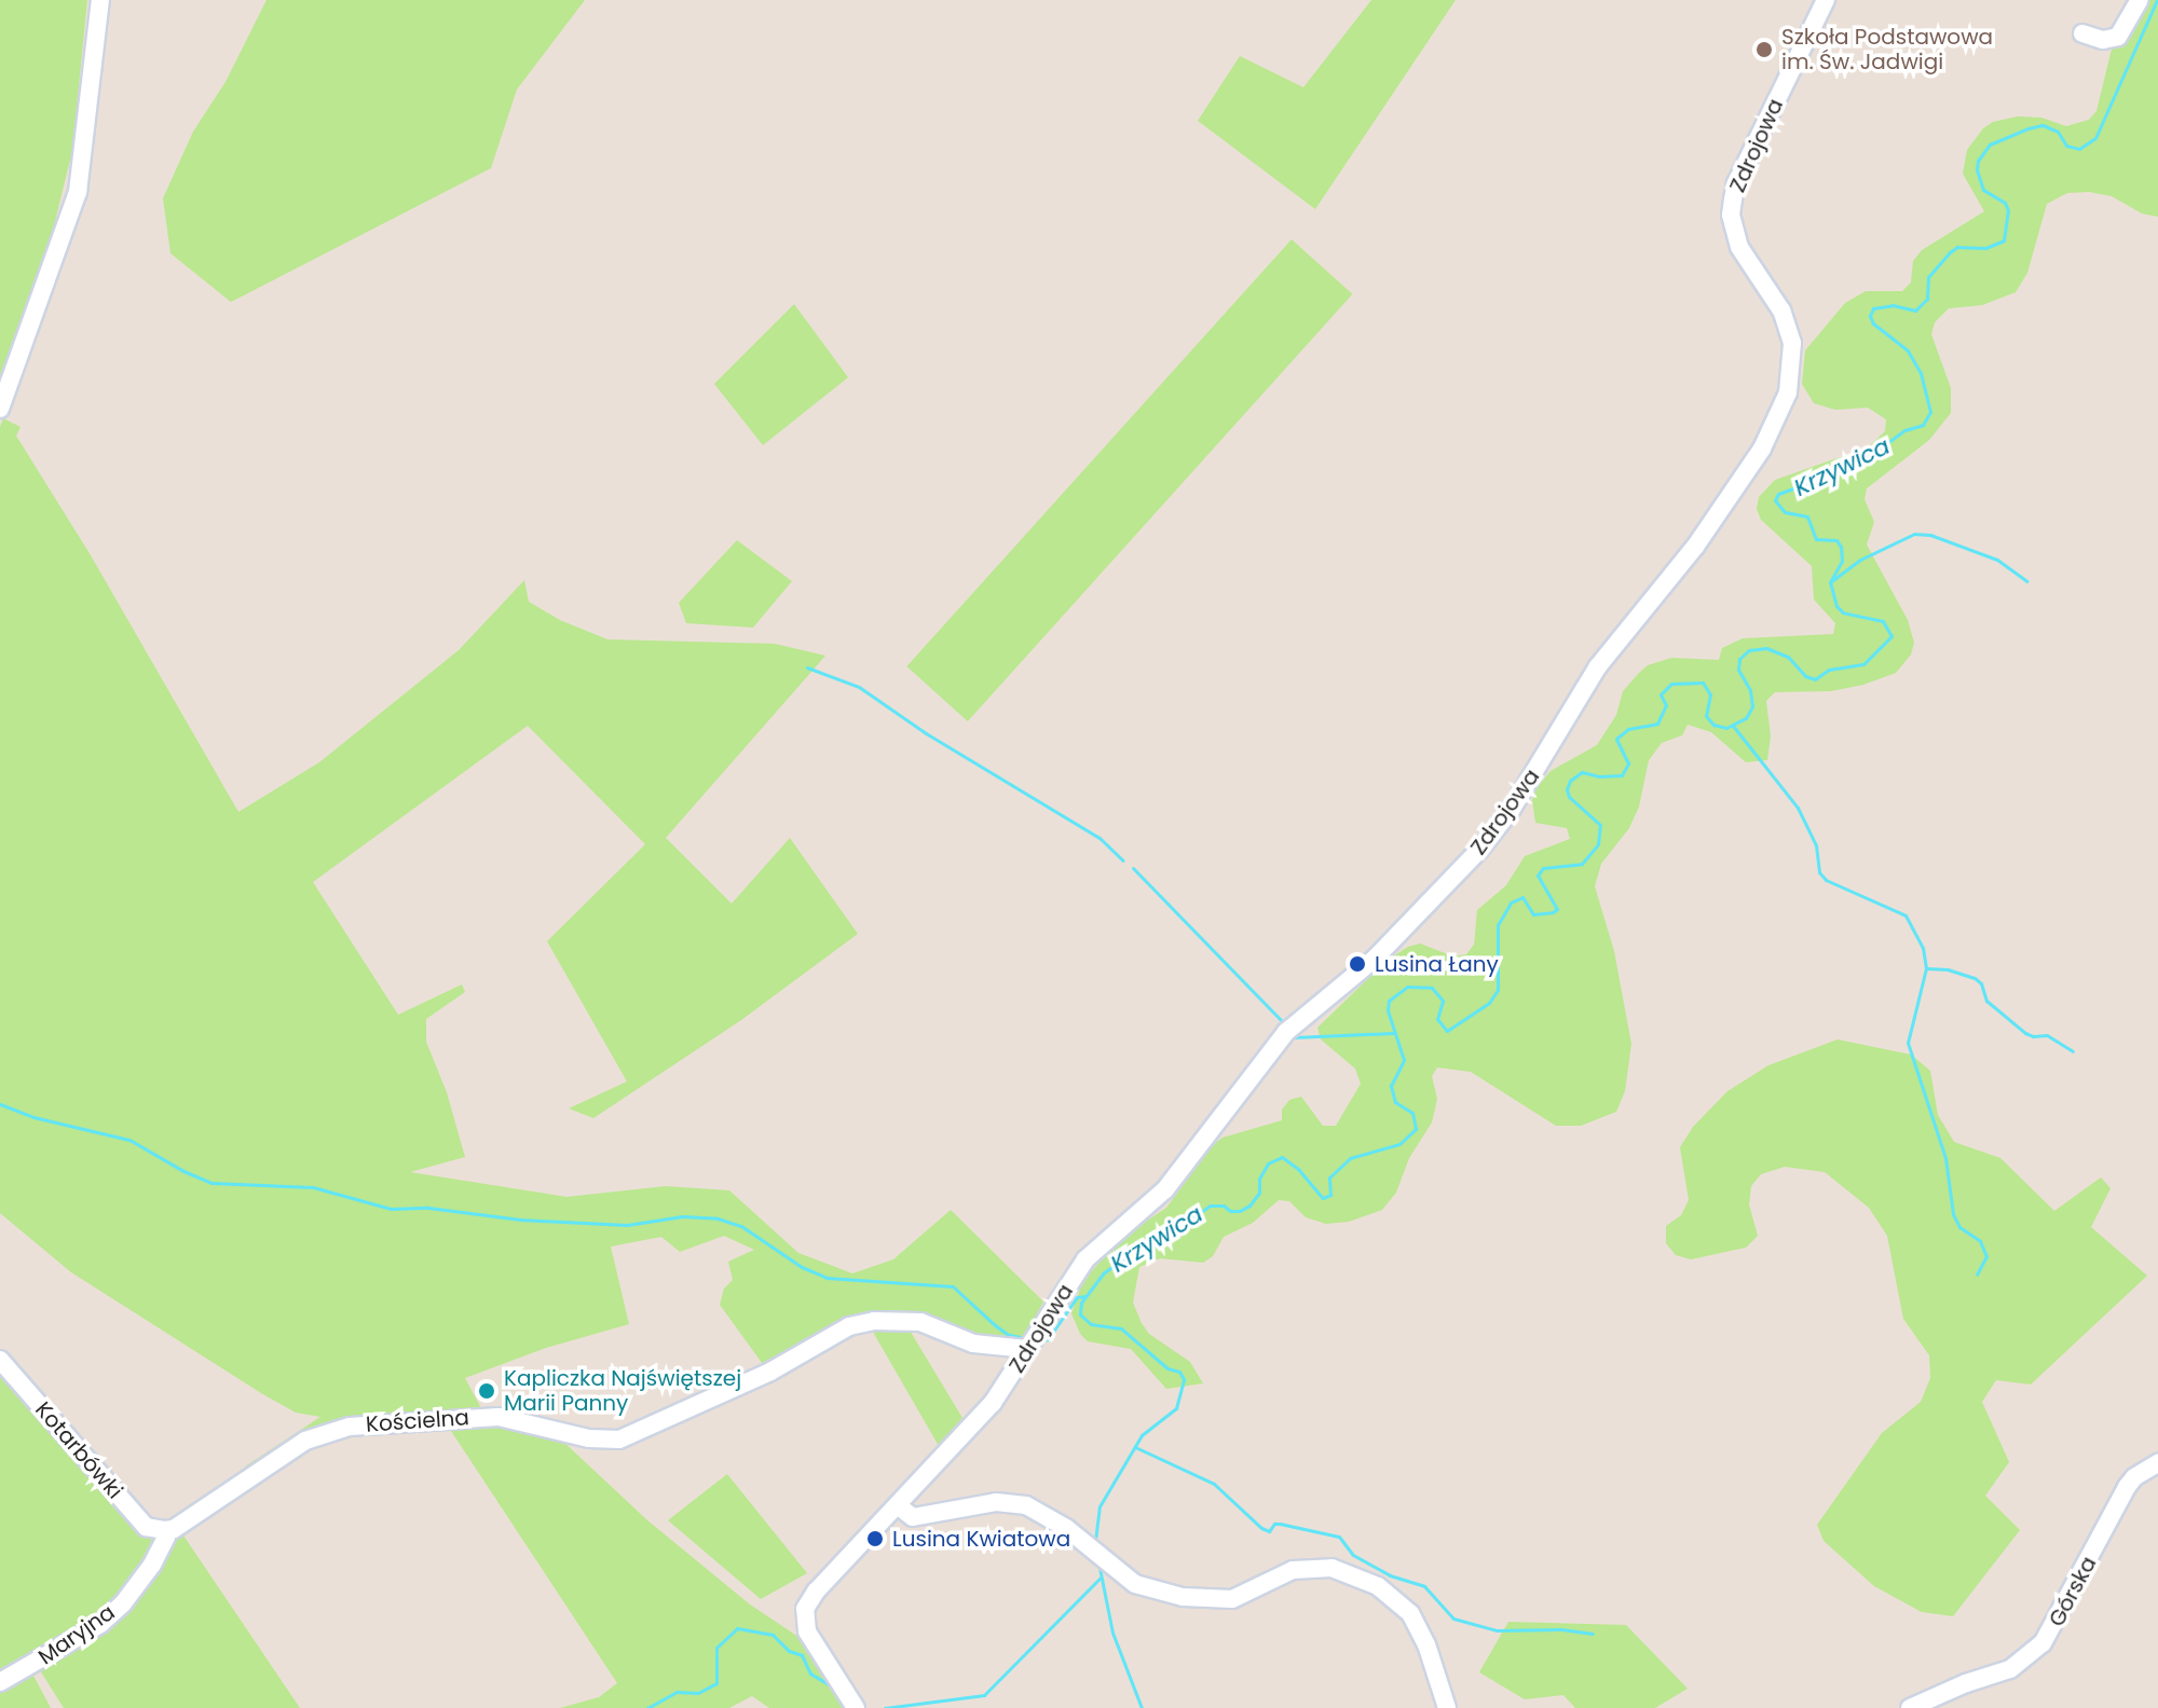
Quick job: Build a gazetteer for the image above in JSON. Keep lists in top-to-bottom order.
{
  "streets": {
    "street": [
      "Zdrojowa",
      "Kościelna",
      "Kotarbówki",
      "Górska",
      "Maryjna"
    ]
  },
  "crossings": [
    ["Zdrojowa", "Kościelna"],
    ["Kościelna", "Kotarbówki"],
    ["Kościelna", "Maryjna"],
    ["Kotarbówki", "Maryjna"]
  ],
  "water": ["Krzywica"],
  "places": [
    "Szkoła Podstawowa im. Św. Jadwigi",
    "Lusina Łany",
    "Kapliczka Najświętszej Marii Panny",
    "Lusina Kwiatowa"
  ]
}
